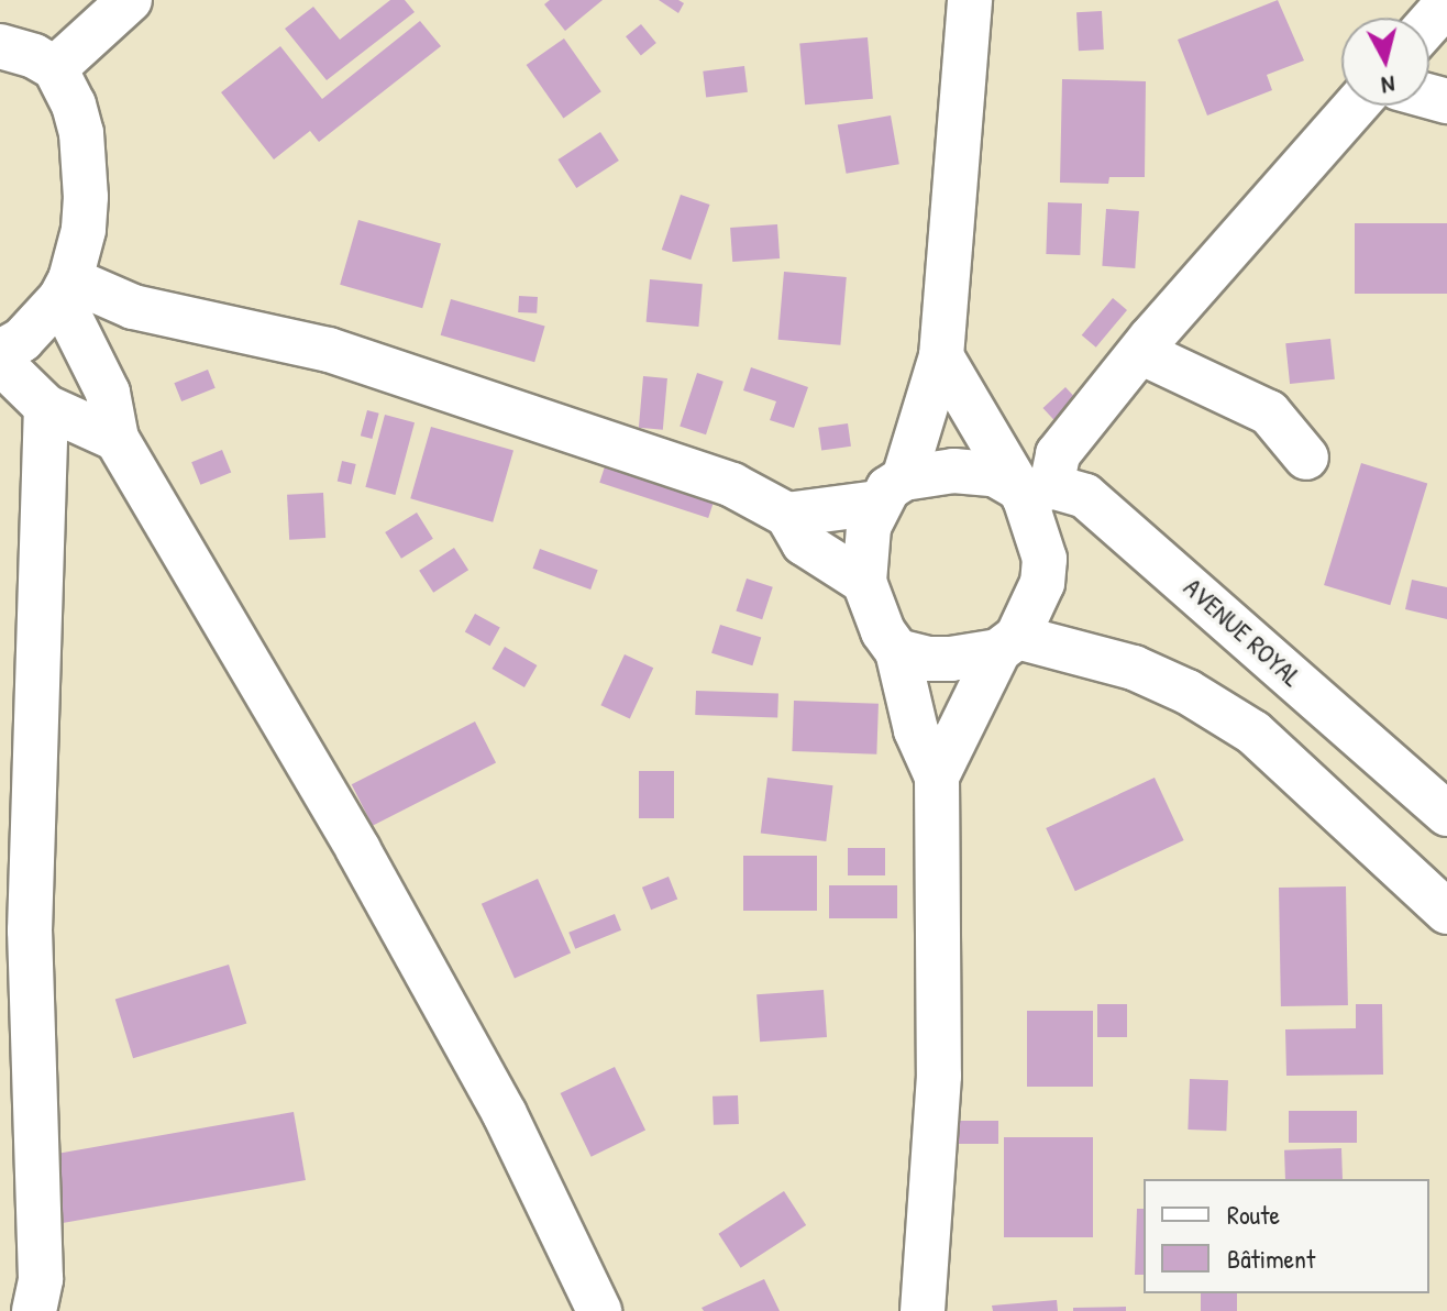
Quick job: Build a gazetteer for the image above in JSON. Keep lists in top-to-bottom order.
{
  "streets": {
    "street": ["AVENUE ROYAL"]
  },
  "legend": ["Route", "Bâtiment"],
  "north": "bottom"
}
